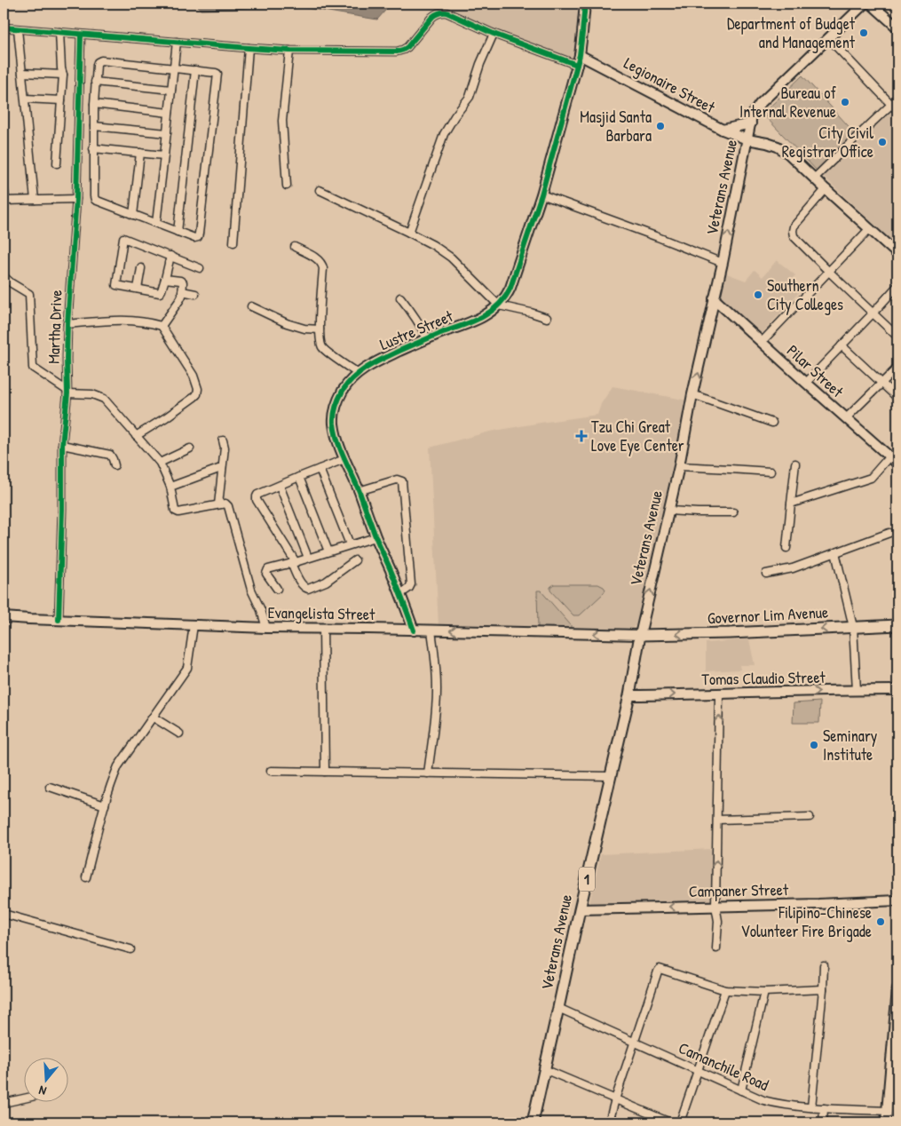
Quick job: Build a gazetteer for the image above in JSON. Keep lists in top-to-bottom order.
{
  "streets": {
    "main road": ["Veterans Avenue", "Governor Lim Avenue", "1"],
    "street": [
      "Legionaire Street",
      "Martha Drive",
      "Lustre Street",
      "Pilar Street",
      "Evangelista Street",
      "Tomas Claudio Street",
      "Campaner Street",
      "Camanchile Road"
    ]
  },
  "crossings": [
    ["Legionaire Street", "Veterans Avenue"],
    ["Legionaire Street", "Lustre Street"],
    ["Veterans Avenue", "Pilar Street"],
    ["Veterans Avenue", "Evangelista Street"],
    ["Veterans Avenue", "Governor Lim Avenue"],
    ["Veterans Avenue", "Tomas Claudio Street"],
    ["Veterans Avenue", "Campaner Street"],
    ["Veterans Avenue", "Camanchile Road"],
    ["Martha Drive", "Evangelista Street"],
    ["Lustre Street", "Evangelista Street"],
    ["Evangelista Street", "Governor Lim Avenue"]
  ],
  "one_way": ["Governor Lim Avenue", "Tomas Claudio Street", "Campaner Street"],
  "places": {
    "other": [
      "Department of Budget and Management",
      "Bureau of Internal Revenue",
      "Masjid Santa Barbara",
      "City Civil Registrar Office",
      "Southern City Colleges",
      "Seminary Institute",
      "Filipino-Chinese Volunteer Fire Brigade"
    ],
    "health": ["Tzu Chi Great Love Eye Center"]
  },
  "north": "bottom"
}
